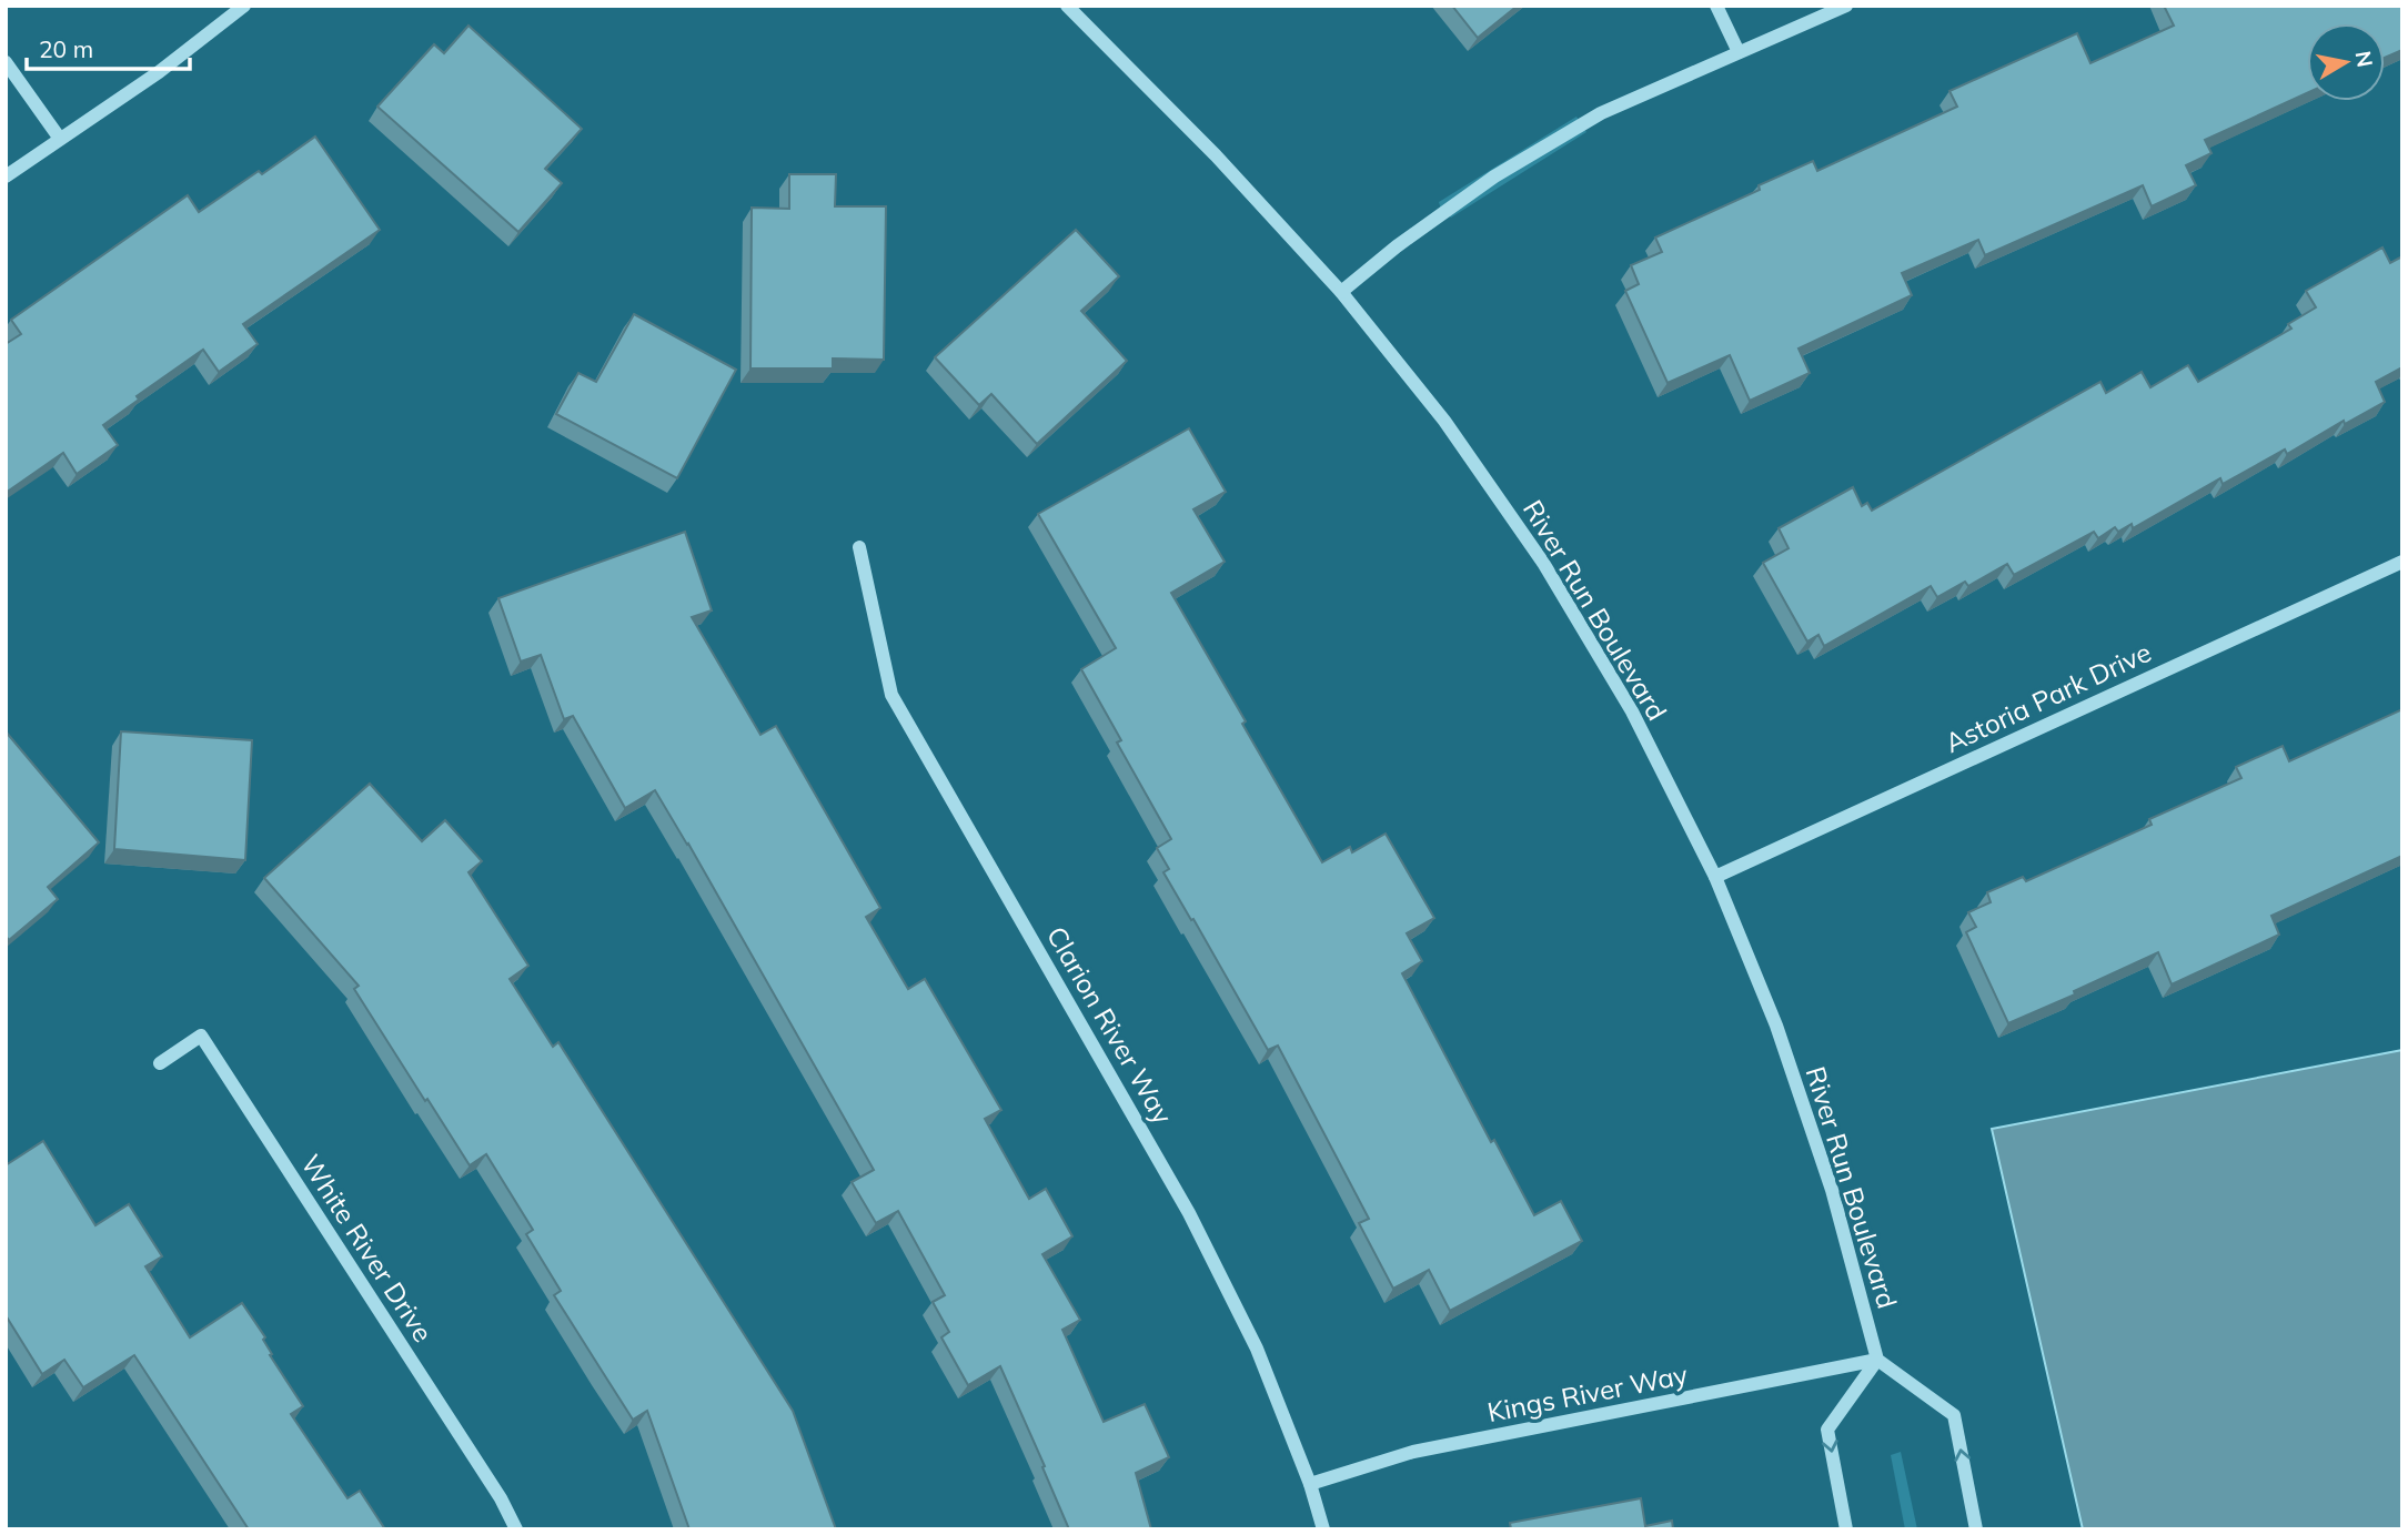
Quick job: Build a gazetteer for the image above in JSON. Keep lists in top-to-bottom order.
{
  "streets": {
    "street": [
      "River Run Boulevard",
      "Astoria Park Drive",
      "Clarion River Way",
      "White River Drive",
      "Kings River Way"
    ]
  },
  "crossings": [
    ["River Run Boulevard", "Astoria Park Drive"],
    ["River Run Boulevard", "Kings River Way"],
    ["Clarion River Way", "Kings River Way"]
  ],
  "scale_bar": "20 m",
  "north": "right"
}
